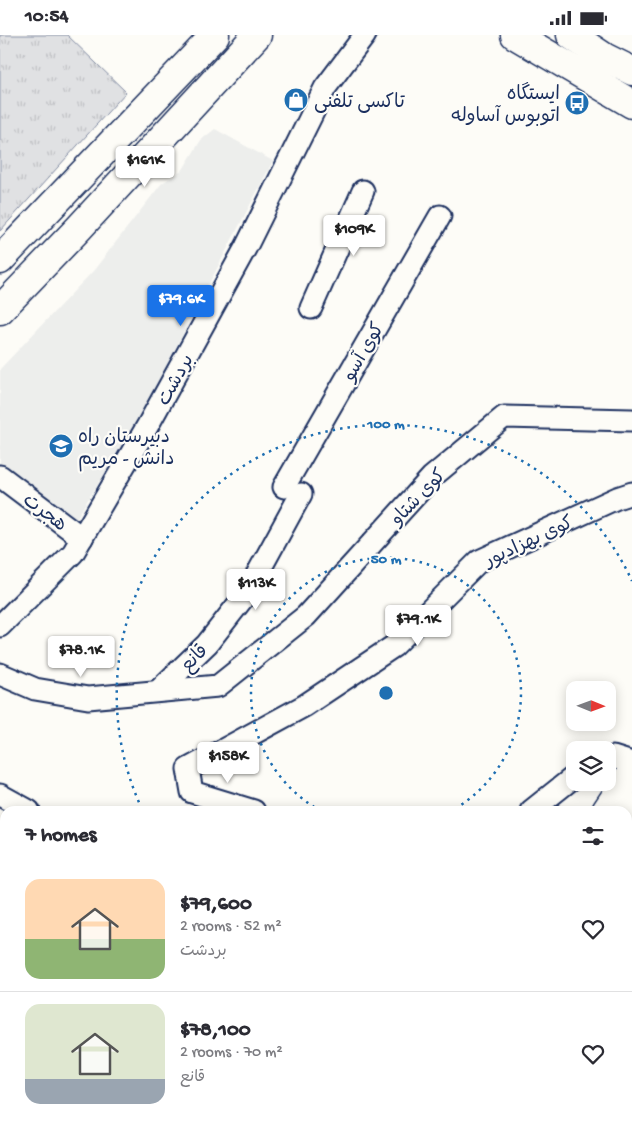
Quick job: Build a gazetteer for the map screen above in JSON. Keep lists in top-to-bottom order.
{
  "streets": {
    "street": [
      "کوی آسو",
      "بردشت",
      "کوی شتاو",
      "هجرت",
      "کوی بهزادپور",
      "قانع"
    ]
  },
  "crossings": [
    ["کوی آسو", "قانع"],
    ["بردشت", "هجرت"],
    ["کوی شتاو", "قانع"]
  ],
  "places": {
    "shop": ["تاکسی تلفنی"],
    "bus stop": ["ایستگاه اتوبوس آساوله"],
    "school or university": ["دبیرستان راه دانش - مریم"]
  },
  "north": "right",
  "page": {
    "status": "10:54",
    "price": [
      "$161K",
      "$109K",
      "$79.6K",
      "$113K",
      "$79.1K",
      "$78.1K",
      "$158K"
    ],
    "heading": "7 homes",
    "list": [
      {
        "name": "$79,600",
        "note": "2 rooms · 52 m² · بردشت"
      },
      {
        "name": "$78,100",
        "note": "2 rooms · 70 m² · قانع"
      }
    ]
  },
  "rings": ["100 m", "50 m"]
}
